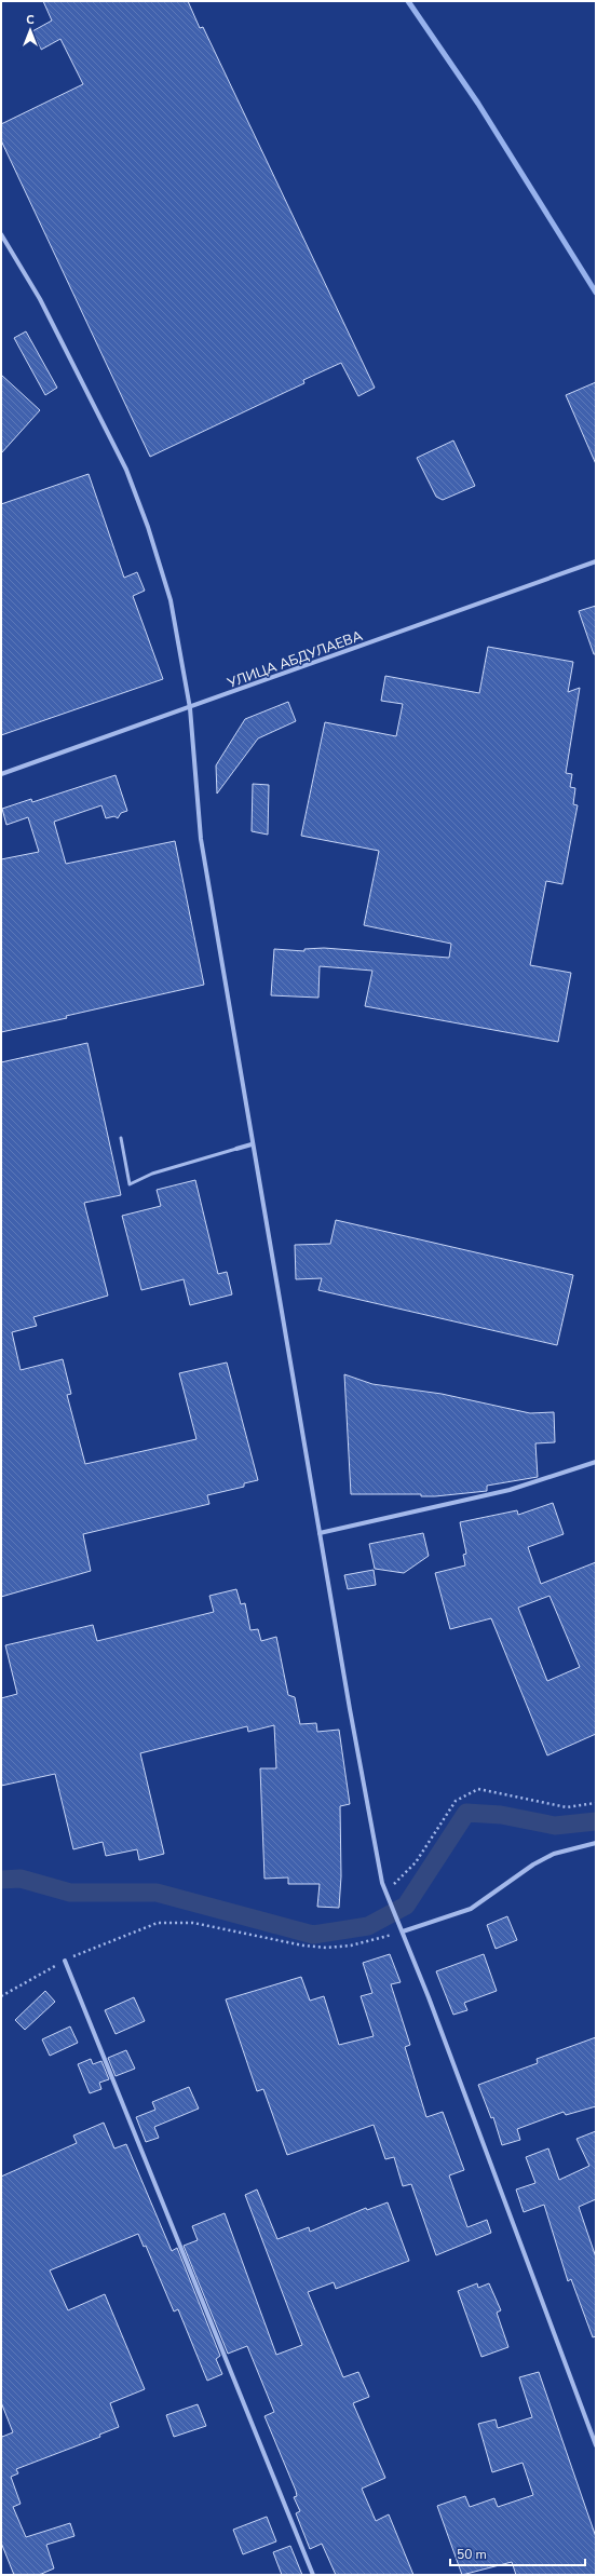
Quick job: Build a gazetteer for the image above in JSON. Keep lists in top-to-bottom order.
{
  "streets": {
    "street": ["УЛИЦА АБДУЛАЕВА"]
  },
  "scale_bar": "50 m",
  "north": "top"
}
